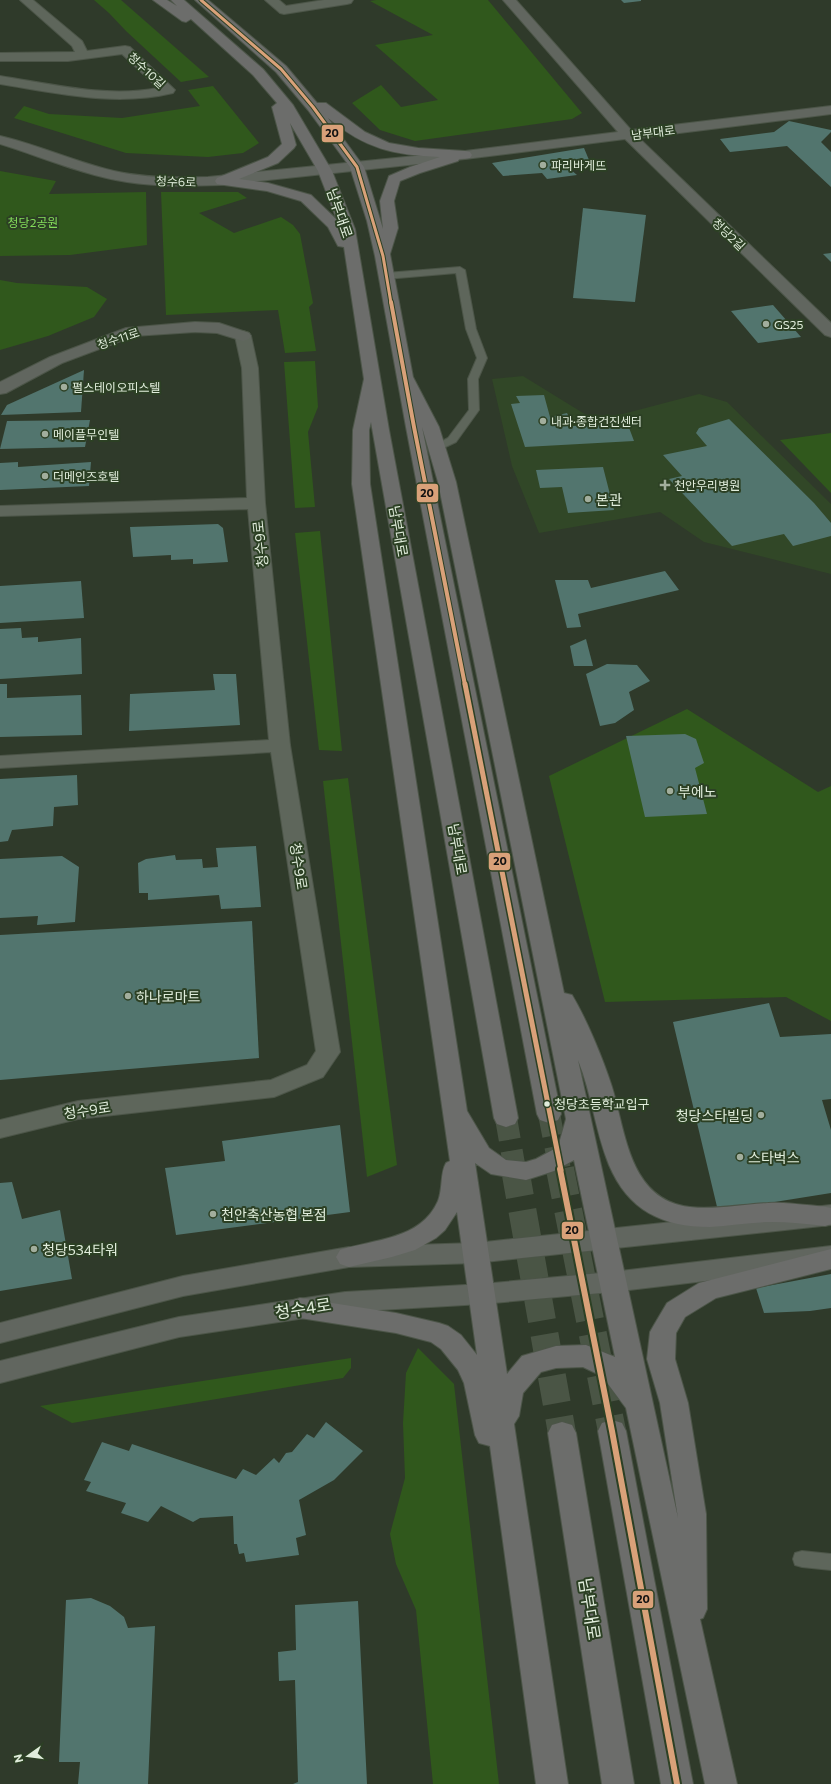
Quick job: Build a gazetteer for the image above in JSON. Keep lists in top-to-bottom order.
{
  "streets": {
    "highway": ["남부대로"],
    "street": [
      "청수10길",
      "청수6로",
      "청당2길",
      "청수11로",
      "청수9로",
      "청수4로"
    ]
  },
  "crossings": [
    ["남부대로", "청수6로"],
    ["남부대로", "청당2길"],
    ["청수11로", "청수9로"]
  ],
  "parks": ["청당2공원"],
  "places": {
    "other": [
      "파리바게뜨",
      "GS25",
      "펄스테이오피스텔",
      "내과·종합건진센터",
      "메이플무인텔",
      "더메인즈호텔",
      "본관",
      "부에노",
      "하나로마트",
      "청당초등학교입구",
      "청당스타빌딩",
      "스타벅스",
      "천안축산농협 본점",
      "청당534타워"
    ],
    "health": ["천안우리병원"]
  },
  "lines": ["transit line 20"],
  "north": "left"
}
